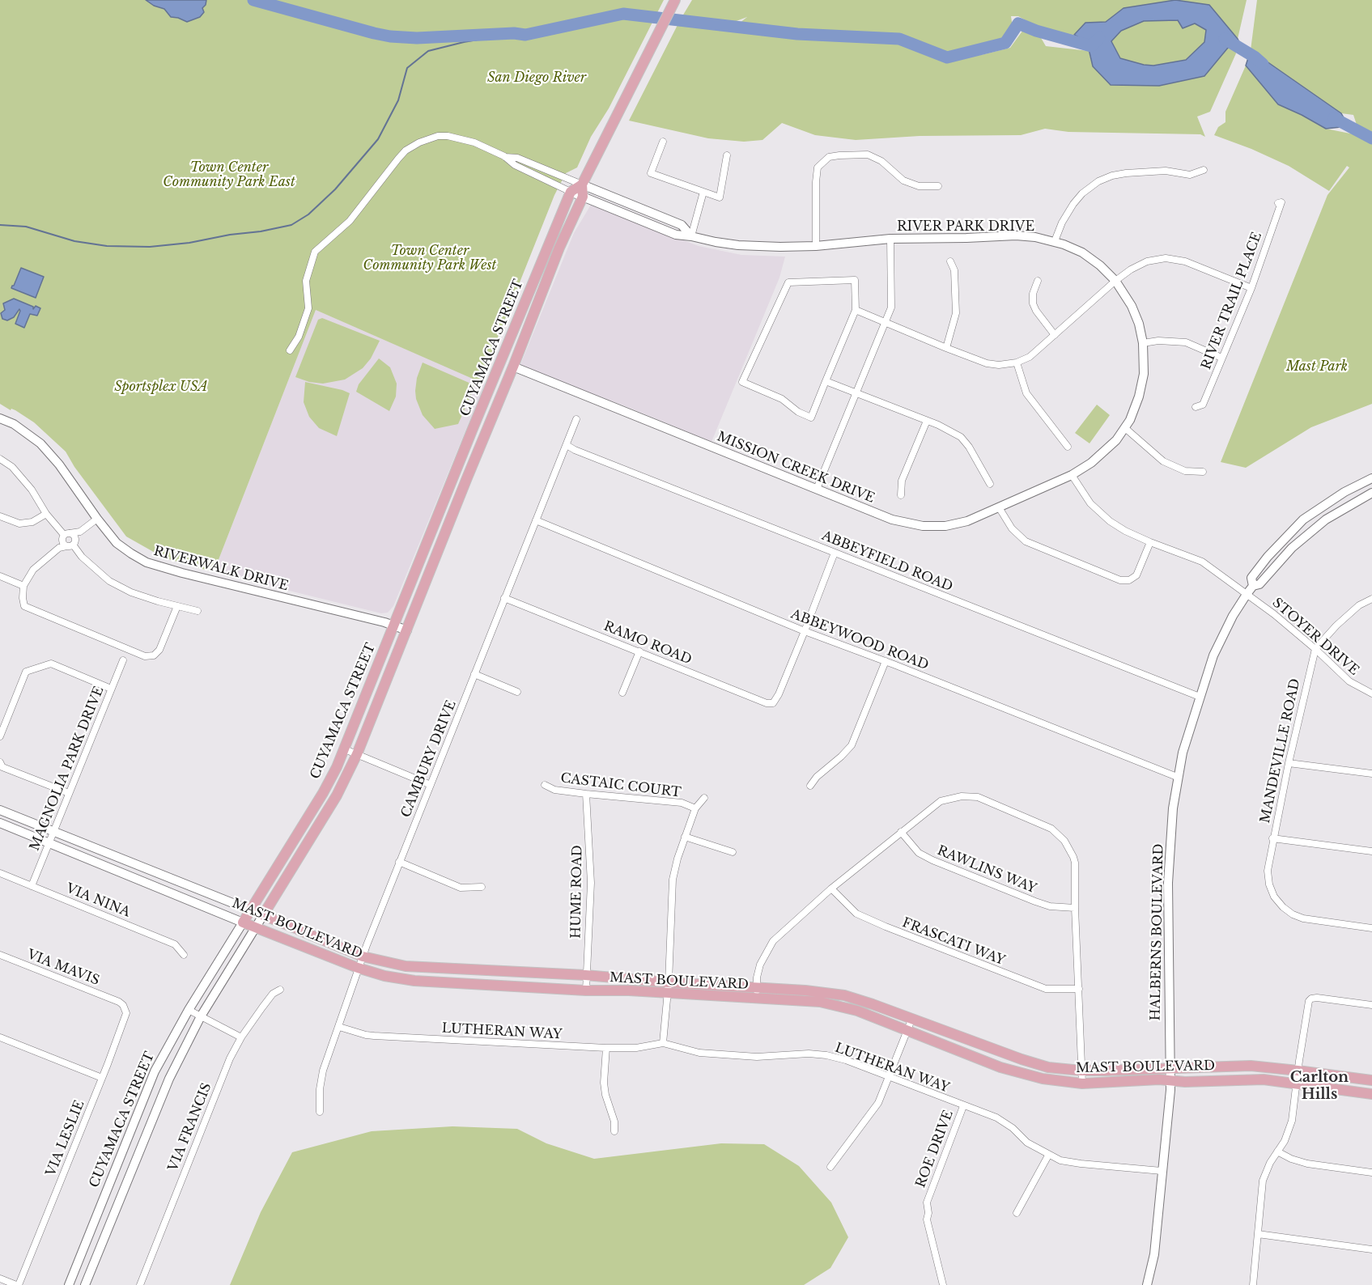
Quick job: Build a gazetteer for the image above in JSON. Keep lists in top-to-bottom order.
{
  "streets": {
    "main road": ["CUYAMACA STREET", "MAST BOULEVARD"],
    "street": [
      "RIVER PARK DRIVE",
      "RIVER TRAIL PLACE",
      "MISSION CREEK DRIVE",
      "ABBEYFIELD ROAD",
      "RIVERWALK DRIVE",
      "STOYER DRIVE",
      "ABBEYWOOD ROAD",
      "RAMO ROAD",
      "MANDEVILLE ROAD",
      "CAMBURY DRIVE",
      "MAGNOLIA PARK DRIVE",
      "CASTAIC COURT",
      "RAWLINS WAY",
      "HUME ROAD",
      "VIA NINA",
      "HALBERNS BOULEVARD",
      "FRASCATI WAY",
      "VIA MAVIS",
      "LUTHERAN WAY",
      "VIA FRANCIS",
      "VIA LESLIE",
      "ROE DRIVE"
    ]
  },
  "crossings": [
    ["RIVER PARK DRIVE", "CUYAMACA STREET"],
    ["RIVER PARK DRIVE", "MISSION CREEK DRIVE"],
    ["RIVER PARK DRIVE", "STOYER DRIVE"],
    ["CUYAMACA STREET", "MISSION CREEK DRIVE"],
    ["CUYAMACA STREET", "RIVERWALK DRIVE"],
    ["CUYAMACA STREET", "MAST BOULEVARD"],
    ["MISSION CREEK DRIVE", "STOYER DRIVE"],
    ["ABBEYFIELD ROAD", "CAMBURY DRIVE"],
    ["ABBEYFIELD ROAD", "HALBERNS BOULEVARD"],
    ["STOYER DRIVE", "MANDEVILLE ROAD"],
    ["STOYER DRIVE", "HALBERNS BOULEVARD"],
    ["ABBEYWOOD ROAD", "RAMO ROAD"],
    ["ABBEYWOOD ROAD", "CAMBURY DRIVE"],
    ["ABBEYWOOD ROAD", "HALBERNS BOULEVARD"],
    ["RAMO ROAD", "CAMBURY DRIVE"],
    ["CAMBURY DRIVE", "MAST BOULEVARD"],
    ["CAMBURY DRIVE", "LUTHERAN WAY"],
    ["MAGNOLIA PARK DRIVE", "VIA NINA"],
    ["MAGNOLIA PARK DRIVE", "MAST BOULEVARD"],
    ["CASTAIC COURT", "HUME ROAD"],
    ["HUME ROAD", "MAST BOULEVARD"],
    ["MAST BOULEVARD", "HALBERNS BOULEVARD"],
    ["HALBERNS BOULEVARD", "LUTHERAN WAY"],
    ["VIA MAVIS", "VIA LESLIE"],
    ["LUTHERAN WAY", "ROE DRIVE"]
  ],
  "districts": ["Carlton Hills"],
  "parks": [
    "San Diego River",
    "Town Center Community Park East",
    "Town Center Community Park West",
    "Mast Park",
    "Sportsplex USA"
  ]
}
